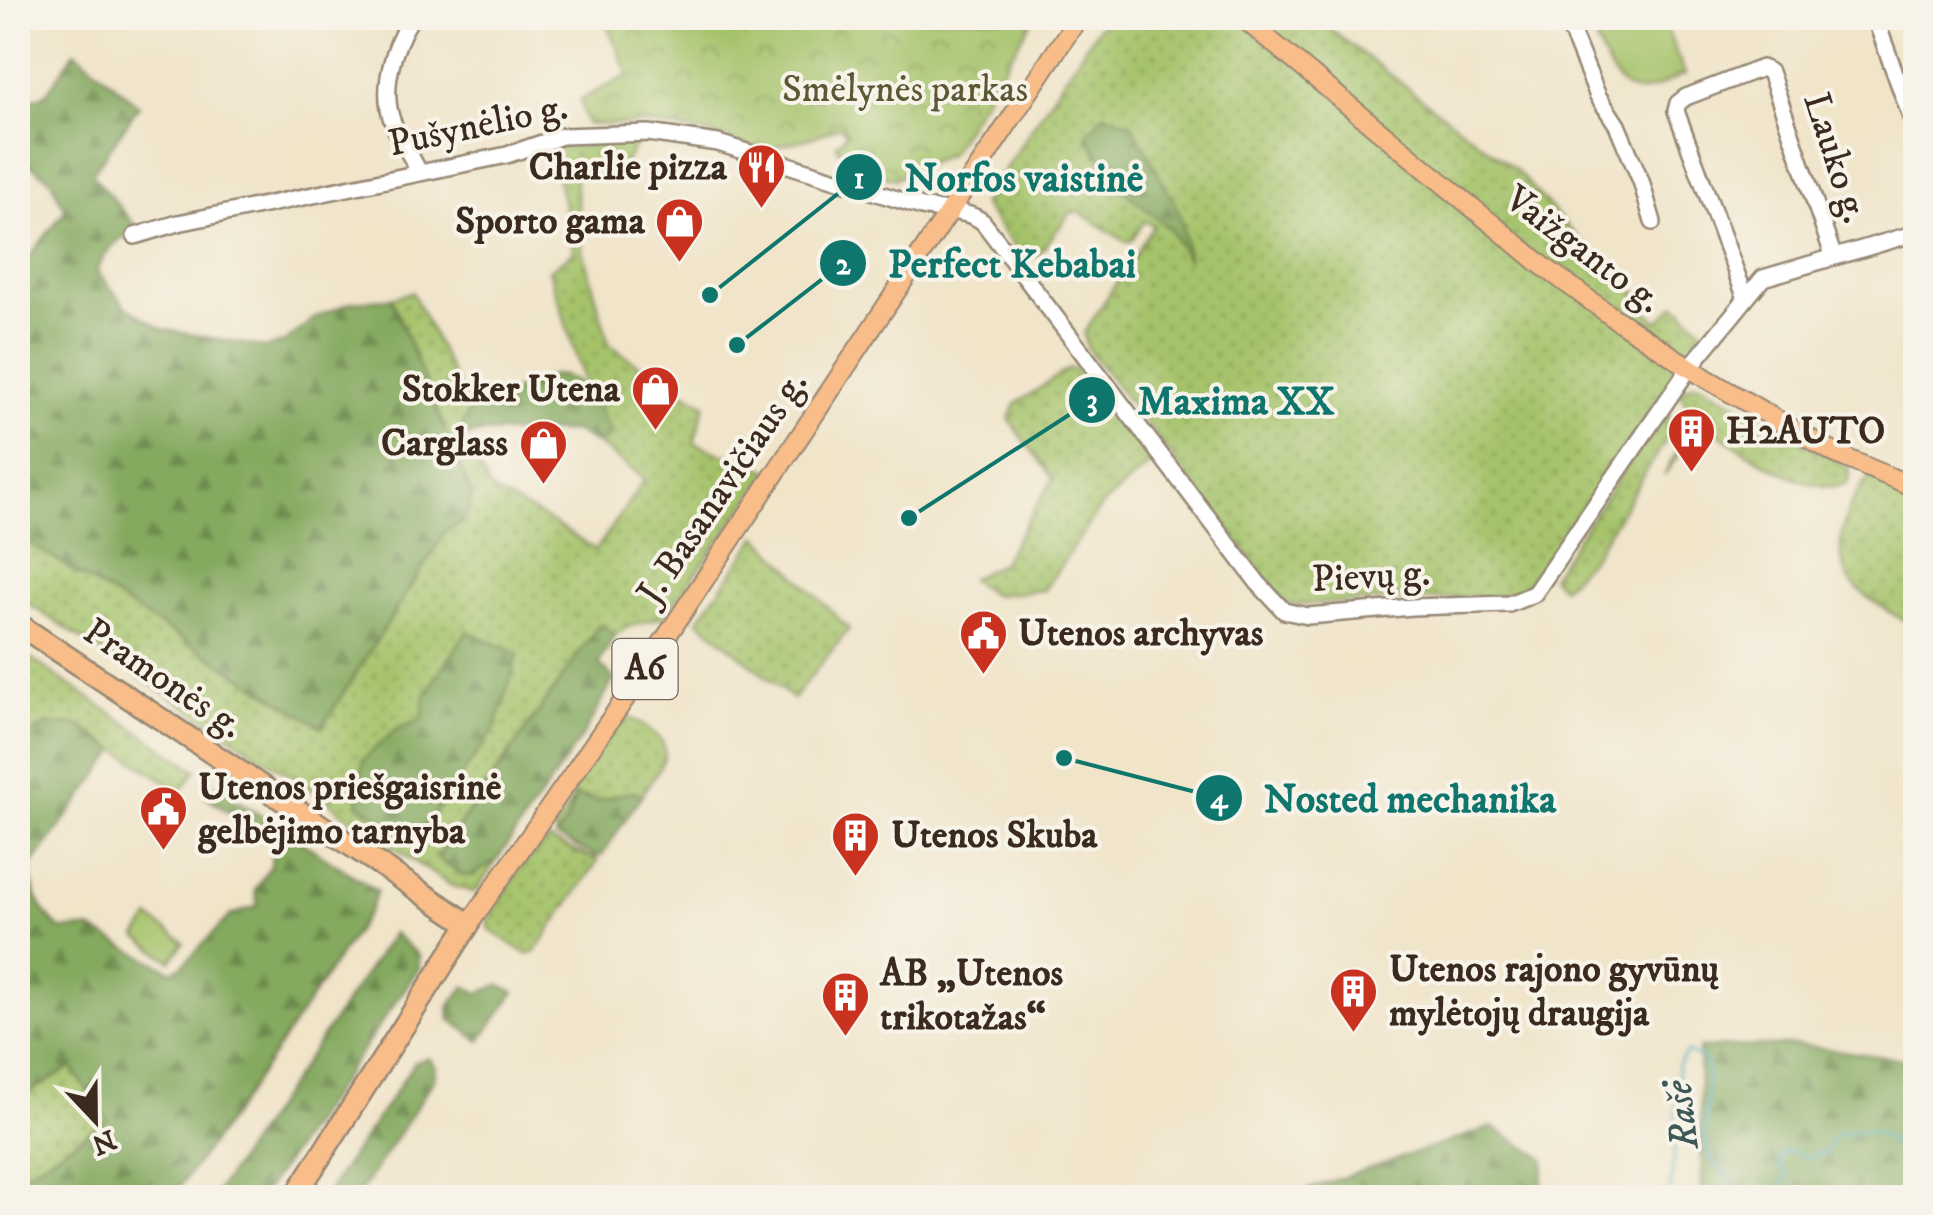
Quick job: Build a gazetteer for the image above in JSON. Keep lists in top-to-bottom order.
{
  "streets": {
    "highway": ["J. Basanavičiaus g.", "A6", "Pramonės g."],
    "main road": ["Vaižganto g."],
    "street": ["Pušynėlio g.", "Lauko g.", "Pievų g."]
  },
  "crossings": [
    ["Pušynėlio g.", "J. Basanavičiaus g."],
    ["Pušynėlio g.", "Pievų g."],
    ["Vaižganto g.", "Pievų g."],
    ["J. Basanavičiaus g.", "Pievų g."],
    ["J. Basanavičiaus g.", "Pramonės g."]
  ],
  "water": ["Rašė"],
  "parks": ["Smėlynės parkas"],
  "places": {
    "restaurant": ["Charlie pizza"],
    "shop": ["Sporto gama", "Stokker Utena", "Carglass"],
    "other": [
      "Norfos vaistinė",
      "Perfect Kebabai",
      "Maxima XX",
      "Nosted mechanika"
    ],
    "building": [
      "H2AUTO",
      "Utenos Skuba",
      "Utenos rajono gyvūnų mylėtojų draugija",
      "AB „Utenos trikotažas“"
    ],
    "public building": ["Utenos archyvas", "Utenos priešgaisrinė gelbėjimo tarnyba"]
  },
  "north": "bottom"
}
